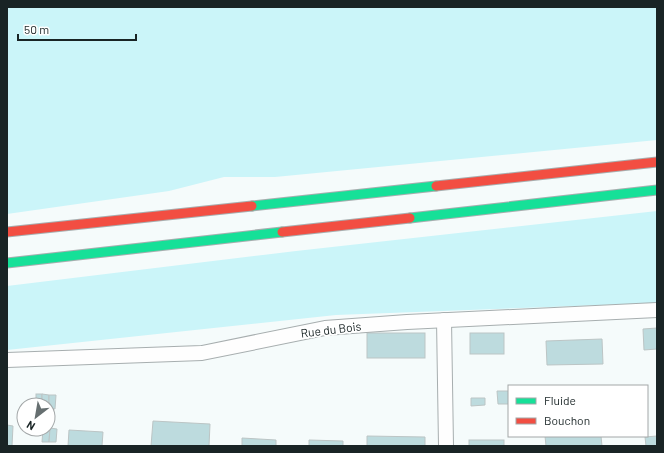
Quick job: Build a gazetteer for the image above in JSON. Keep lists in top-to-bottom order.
{
  "streets": {
    "street": ["Rue du Bois"]
  },
  "legend": ["Fluide", "Bouchon"],
  "scale_bar": "50 m",
  "north": "bottom left"
}
